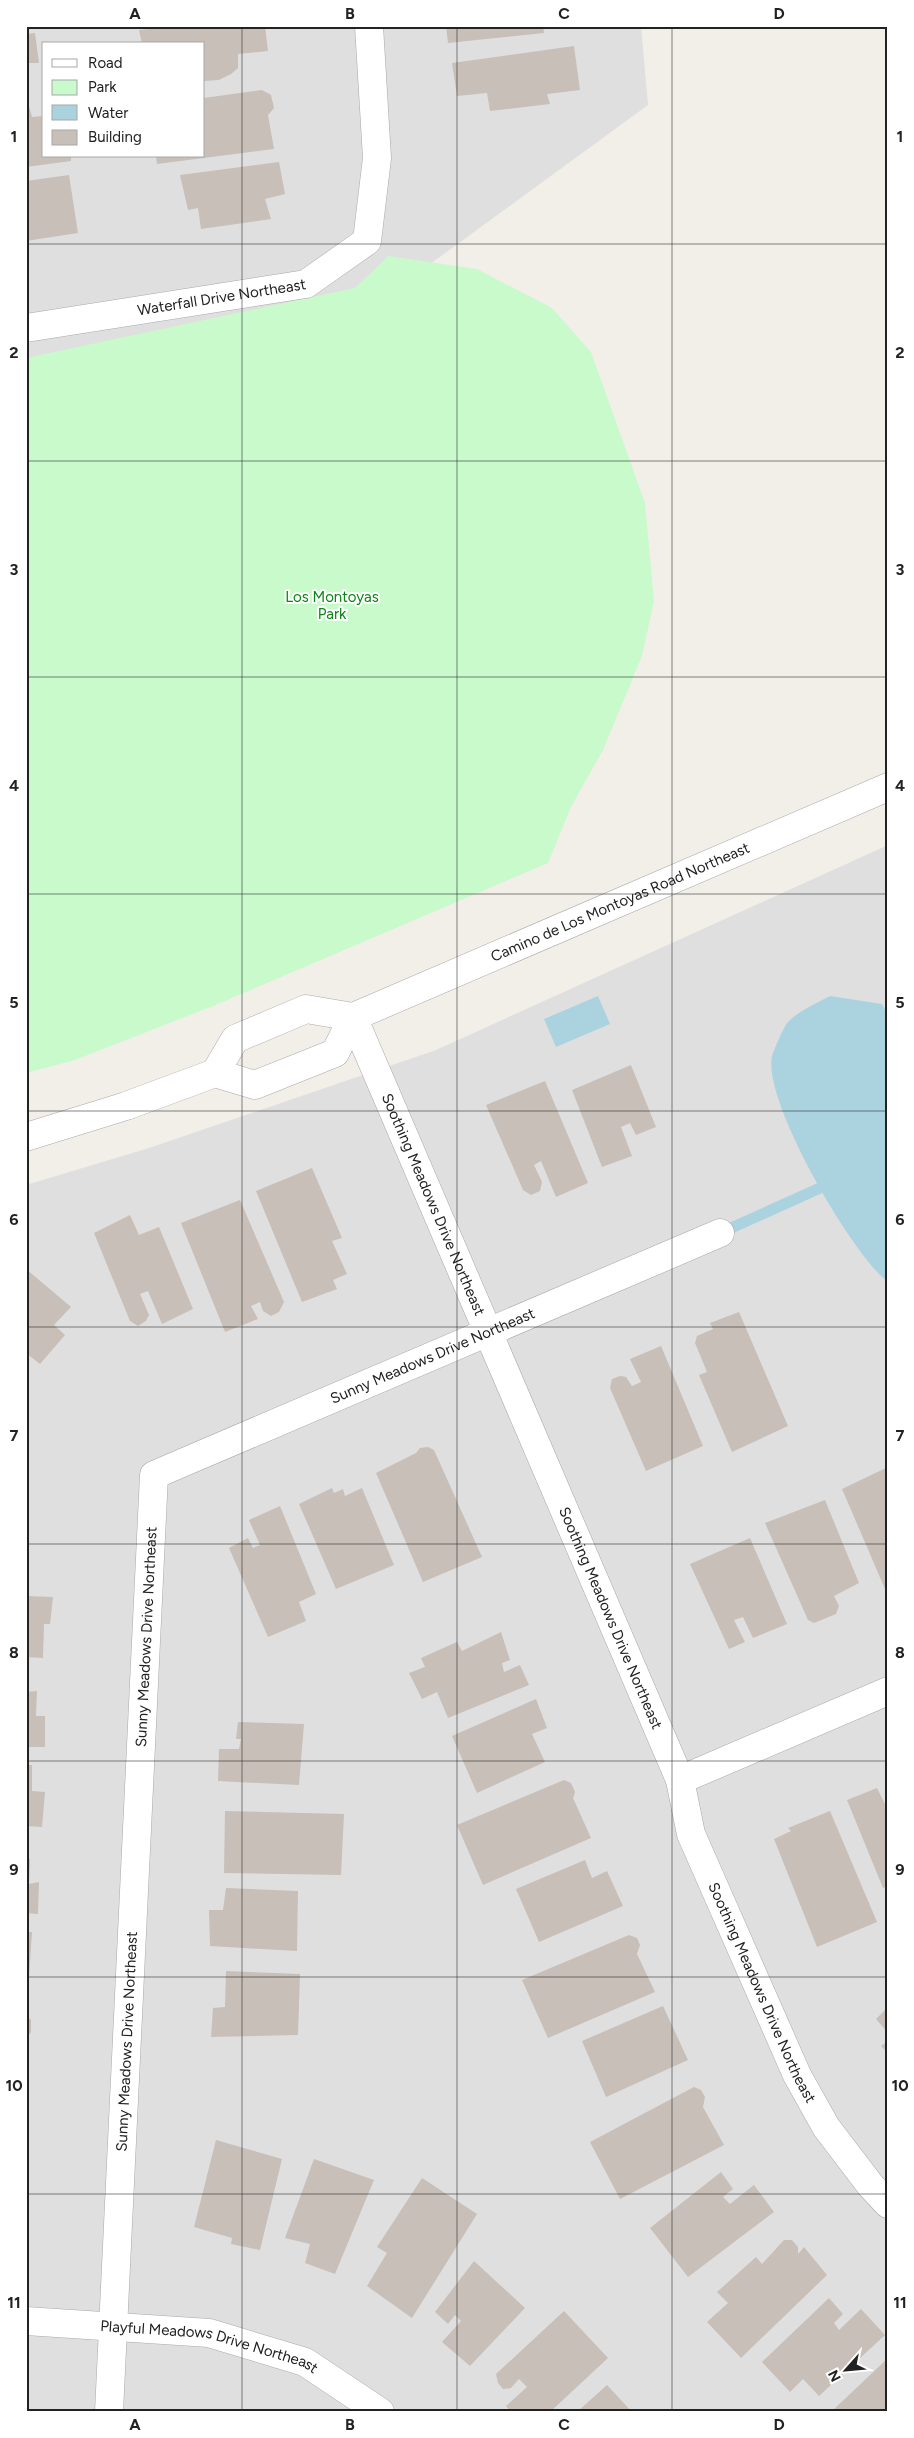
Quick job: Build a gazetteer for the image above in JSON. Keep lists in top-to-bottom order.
{
  "streets": {
    "street": [
      "Waterfall Drive Northeast",
      "Camino de Los Montoyas Road Northeast",
      "Soothing Meadows Drive Northeast",
      "Sunny Meadows Drive Northeast",
      "Playful Meadows Drive Northeast"
    ]
  },
  "crossings": [
    ["Camino de Los Montoyas Road Northeast", "Soothing Meadows Drive Northeast"],
    ["Soothing Meadows Drive Northeast", "Sunny Meadows Drive Northeast"],
    ["Sunny Meadows Drive Northeast", "Playful Meadows Drive Northeast"]
  ],
  "parks": ["Los Montoyas Park"],
  "legend": [
    "Road",
    "Park",
    "Water",
    "Building"
  ],
  "north": "bottom left",
  "grid": {
    "columns": [
      "A",
      "B",
      "C",
      "D"
    ],
    "rows": [
      "1",
      "2",
      "3",
      "4",
      "5",
      "6",
      "7",
      "8",
      "9",
      "10",
      "11"
    ]
  }
}
